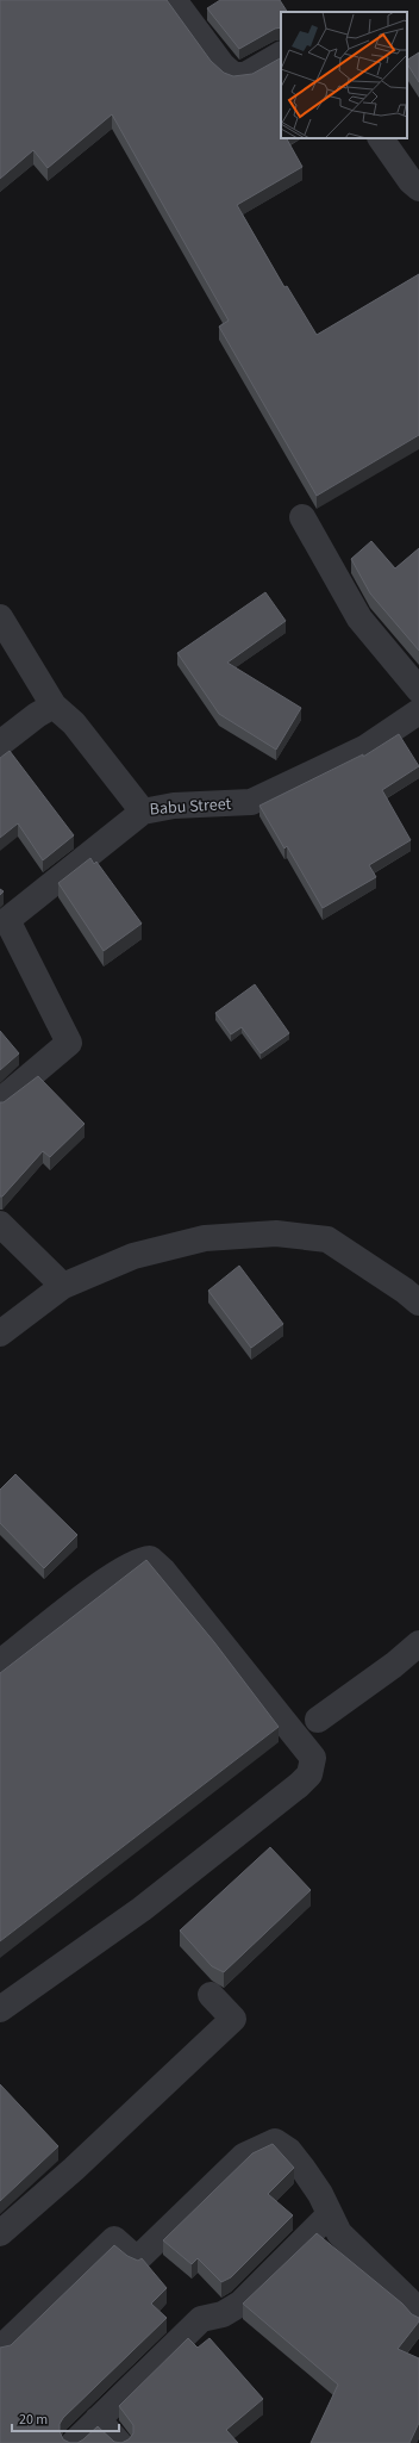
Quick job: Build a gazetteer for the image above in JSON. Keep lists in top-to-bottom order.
{
  "streets": {
    "street": ["Babu Street"]
  },
  "scale_bar": "20 m"
}
